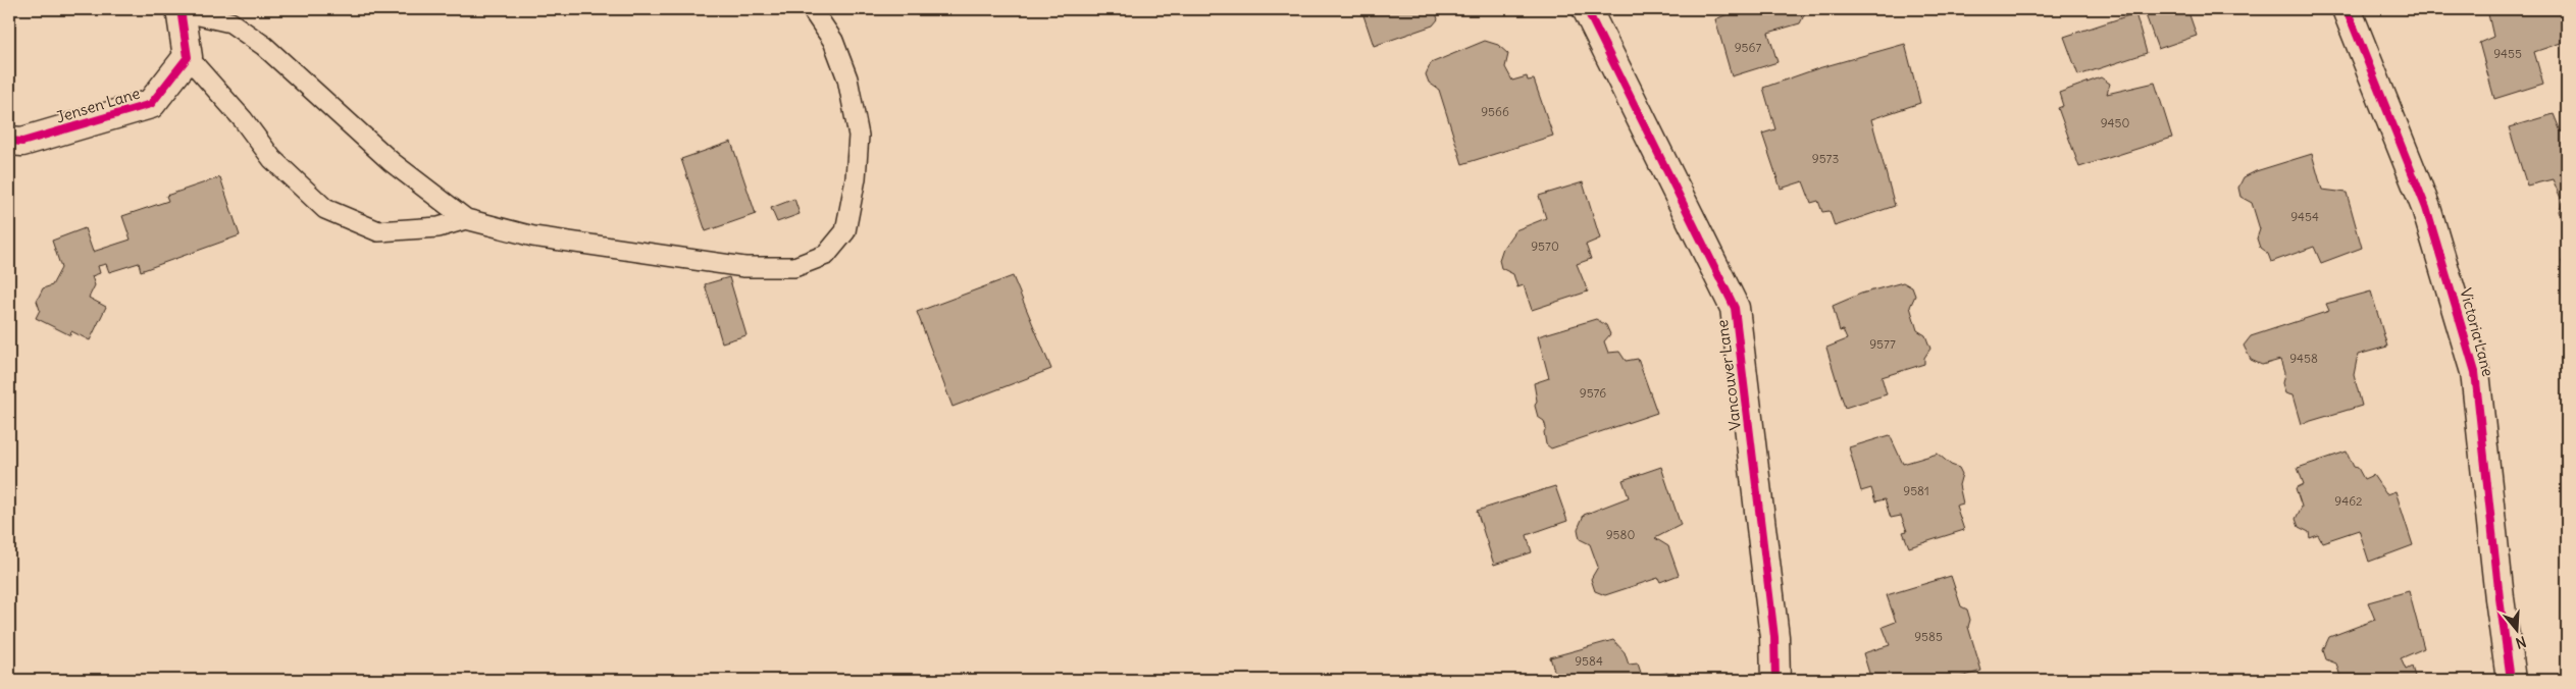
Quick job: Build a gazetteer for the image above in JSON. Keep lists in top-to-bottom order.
{
  "streets": {
    "street": ["Jensen Lane", "Victoria Lane", "Vancouver Lane"]
  },
  "house_numbers": [
    "9567",
    "9455",
    "9566",
    "9450",
    "9573",
    "9454",
    "9570",
    "9577",
    "9458",
    "9576",
    "9581",
    "9462",
    "9580",
    "9585",
    "9584"
  ],
  "north": "bottom"
}
